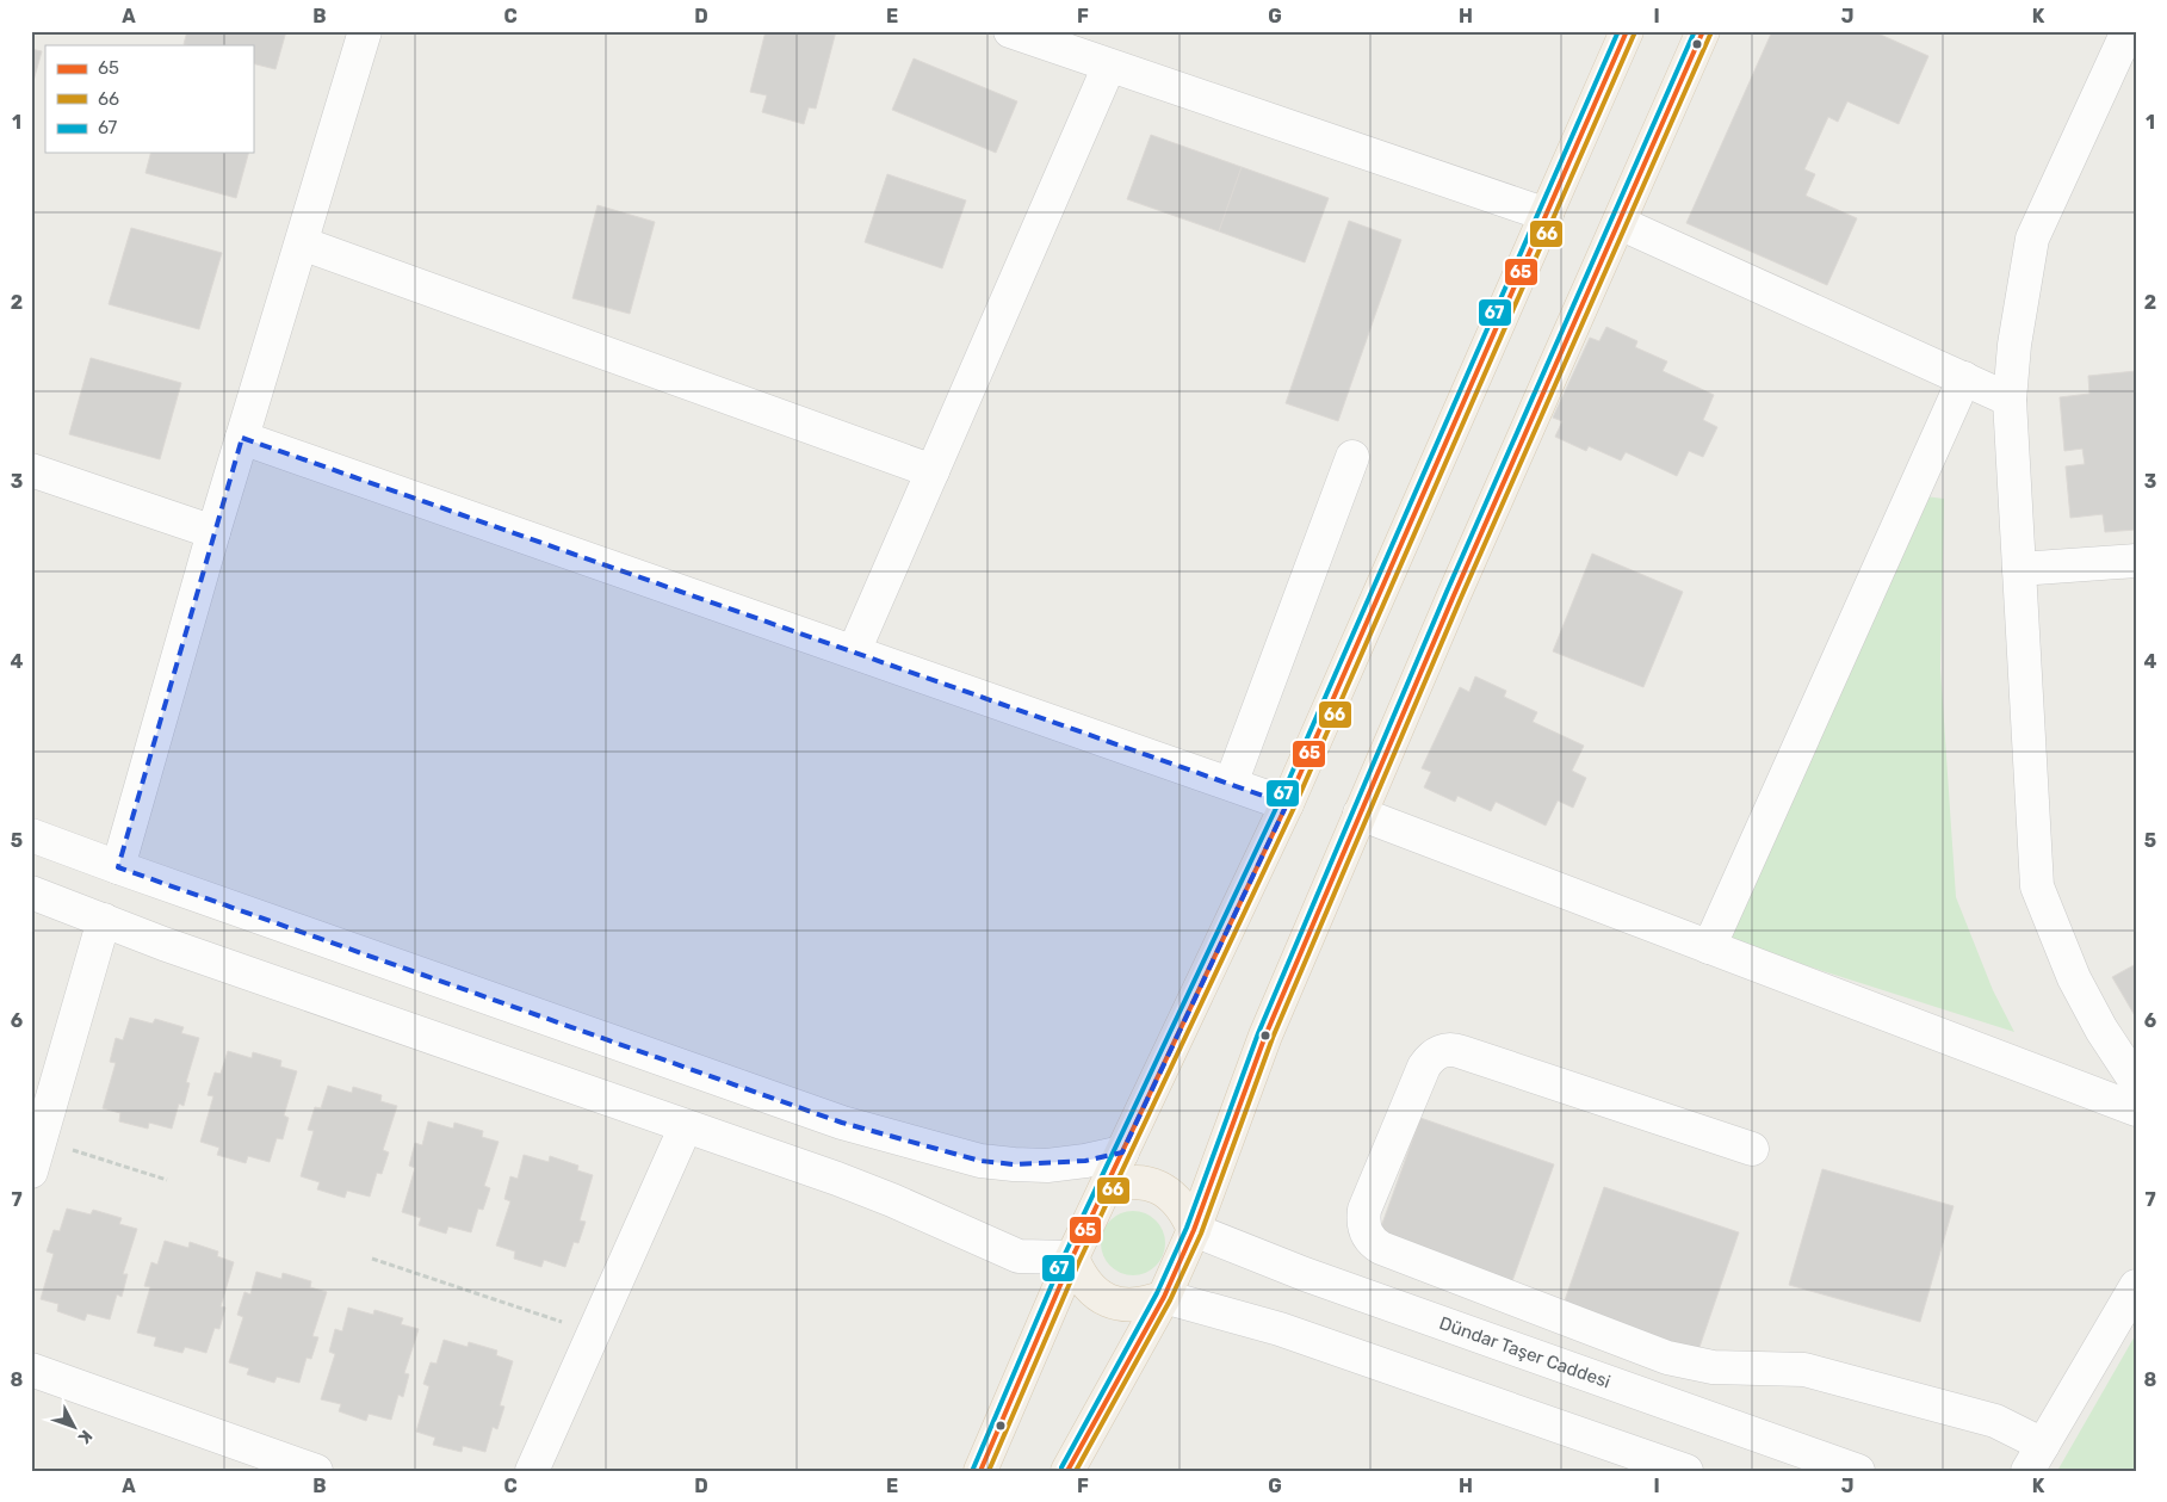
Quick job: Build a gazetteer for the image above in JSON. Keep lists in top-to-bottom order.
{
  "streets": {
    "street": ["Dündar Taşer Caddesi"]
  },
  "lines": ["transit line 65", "transit line 67", "transit line 66"],
  "legend": ["65", "66", "67"],
  "north": "bottom right",
  "grid": {
    "columns": [
      "A",
      "B",
      "C",
      "D",
      "E",
      "F",
      "G",
      "H",
      "I",
      "J",
      "K"
    ],
    "rows": [
      "1",
      "2",
      "3",
      "4",
      "5",
      "6",
      "7",
      "8"
    ]
  }
}
